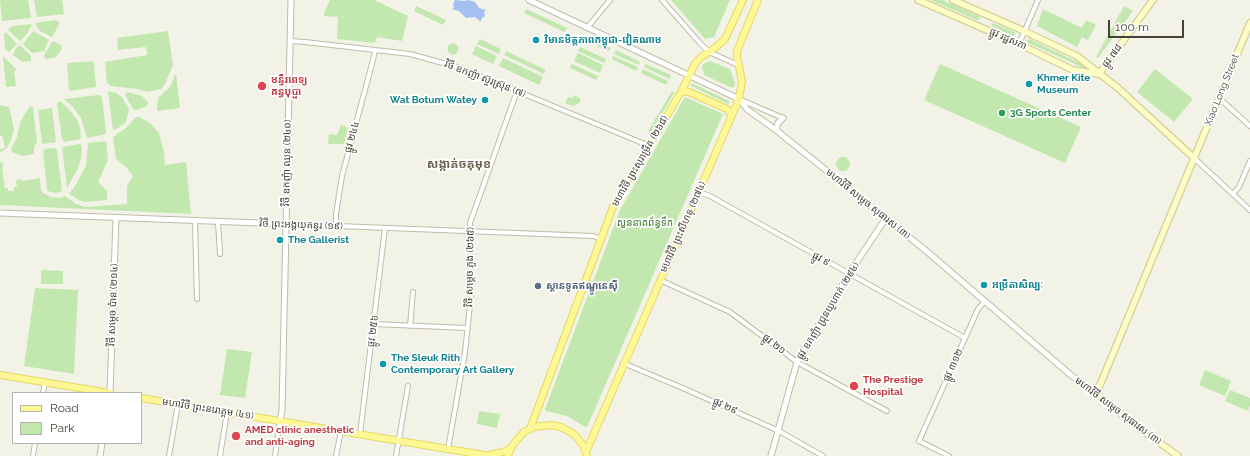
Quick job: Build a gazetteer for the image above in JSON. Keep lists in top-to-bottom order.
{
  "streets": {
    "main road": [
      "ផ្លូវ រដ្ឋសភា",
      "ផ្លូវ ៧៨",
      "Xiao Long Street",
      "មហាវិថី ព្រះសុរាម្រឹត (២៦៨)",
      "មហាវិថី សម្តេច សុធារស (៣)",
      "មហាវិថី ព្រះសីហនុ (២៧៤)",
      "មហាវិថី ព្រះនរោត្តម (៤១)"
    ],
    "street": [
      "វិថី ឧកញ៉ា ស៊ួរស៊្រុន (៧)",
      "ផ្លូវ ២៤៤",
      "វិថី ឧកញ៉ា ឈុន (២៤០)",
      "វិថី ព្រះអង្គយុគន្ធរ (១៩)",
      "ផ្លូវ ៩",
      "វិថី សម្តេច ភួង (២៦៥)",
      "វិថី សម្តេច ប៉ាន (២១៤)",
      "ផ្លូវ ឧកញ៉ា ជ្រុនយូហាក់ (២៩៤)",
      "ផ្លូវ ២៥៦",
      "ផ្លូវ ២១",
      "ផ្លូវ ៣១២",
      "ផ្លូវ ២៩"
    ]
  },
  "crossings": [
    ["ផ្លូវ រដ្ឋសភា", "ផ្លូវ ៧៨"],
    ["ផ្លូវ រដ្ឋសភា", "Xiao Long Street"],
    ["វិថី ឧកញ៉ា ស៊ួរស៊្រុន (៧)", "ផ្លូវ ២៤៤"],
    ["វិថី ឧកញ៉ា ស៊ួរស៊្រុន (៧)", "មហាវិថី ព្រះសុរាម្រឹត (២៦៨)"],
    ["វិថី ឧកញ៉ា ស៊ួរស៊្រុន (៧)", "វិថី ឧកញ៉ា ឈុន (២៤០)"],
    ["វិថី ឧកញ៉ា ស៊ួរស៊្រុន (៧)", "វិថី សម្តេច ភួង (២៦៥)"],
    ["Xiao Long Street", "មហាវិថី សម្តេច សុធារស (៣)"],
    ["ផ្លូវ ២៤៤", "វិថី ព្រះអង្គយុគន្ធរ (១៩)"],
    ["មហាវិថី ព្រះសុរាម្រឹត (២៦៨)", "មហាវិថី សម្តេច សុធារស (៣)"],
    ["មហាវិថី ព្រះសុរាម្រឹត (២៦៨)", "វិថី ព្រះអង្គយុគន្ធរ (១៩)"],
    ["វិថី ឧកញ៉ា ឈុន (២៤០)", "វិថី ព្រះអង្គយុគន្ធរ (១៩)"],
    ["វិថី ឧកញ៉ា ឈុន (២៤០)", "មហាវិថី ព្រះនរោត្តម (៤១)"],
    ["មហាវិថី សម្តេច សុធារស (៣)", "មហាវិថី ព្រះសីហនុ (២៧៤)"],
    ["មហាវិថី សម្តេច សុធារស (៣)", "ផ្លូវ ឧកញ៉ា ជ្រុនយូហាក់ (២៩៤)"],
    ["មហាវិថី សម្តេច សុធារស (៣)", "ផ្លូវ ៣១២"],
    ["វិថី ព្រះអង្គយុគន្ធរ (១៩)", "វិថី សម្តេច ភួង (២៦៥)"],
    ["វិថី ព្រះអង្គយុគន្ធរ (១៩)", "វិថី សម្តេច ប៉ាន (២១៤)"],
    ["វិថី ព្រះអង្គយុគន្ធរ (១៩)", "ផ្លូវ ២៥៦"],
    ["មហាវិថី ព្រះសីហនុ (២៧៤)", "ផ្លូវ ៩"],
    ["មហាវិថី ព្រះសីហនុ (២៧៤)", "ផ្លូវ ២១"],
    ["មហាវិថី ព្រះសីហនុ (២៧៤)", "ផ្លូវ ២៩"],
    ["ផ្លូវ ៩", "ផ្លូវ ឧកញ៉ា ជ្រុនយូហាក់ (២៩៤)"],
    ["ផ្លូវ ៩", "ផ្លូវ ៣១២"],
    ["វិថី សម្តេច ភួង (២៦៥)", "មហាវិថី ព្រះនរោត្តម (៤១)"],
    ["ផ្លូវ ឧកញ៉ា ជ្រុនយូហាក់ (២៩៤)", "ផ្លូវ ២១"],
    ["ផ្លូវ ឧកញ៉ា ជ្រុនយូហាក់ (២៩៤)", "ផ្លូវ ២៩"],
    ["ផ្លូវ ២៥៦", "មហាវិថី ព្រះនរោត្តម (៤១)"]
  ],
  "districts": ["សង្កាត់ចតុមុខ"],
  "parks": ["សួននាគព័ន្ធទឹក"],
  "places": [
    "វិមានមិត្តភាពកម្ពុជា-វៀតណាម",
    "Khmer Kite Museum",
    "មន្ទីរពេទ្យ គន្ធបុប្ផា",
    "Wat Botum Watey",
    "3G Sports Center",
    "The Gallerist",
    "អម្រីតាសិល្បៈ",
    "ស្ថានទូតឥណ្ឌូនេស៊ី",
    "The Sleuk Rith Contemporary Art Gallery",
    "The Prestige Hospital",
    "AMED clinic anesthetic and anti-aging"
  ],
  "legend": ["Road", "Park"],
  "scale_bar": "100 m"
}
